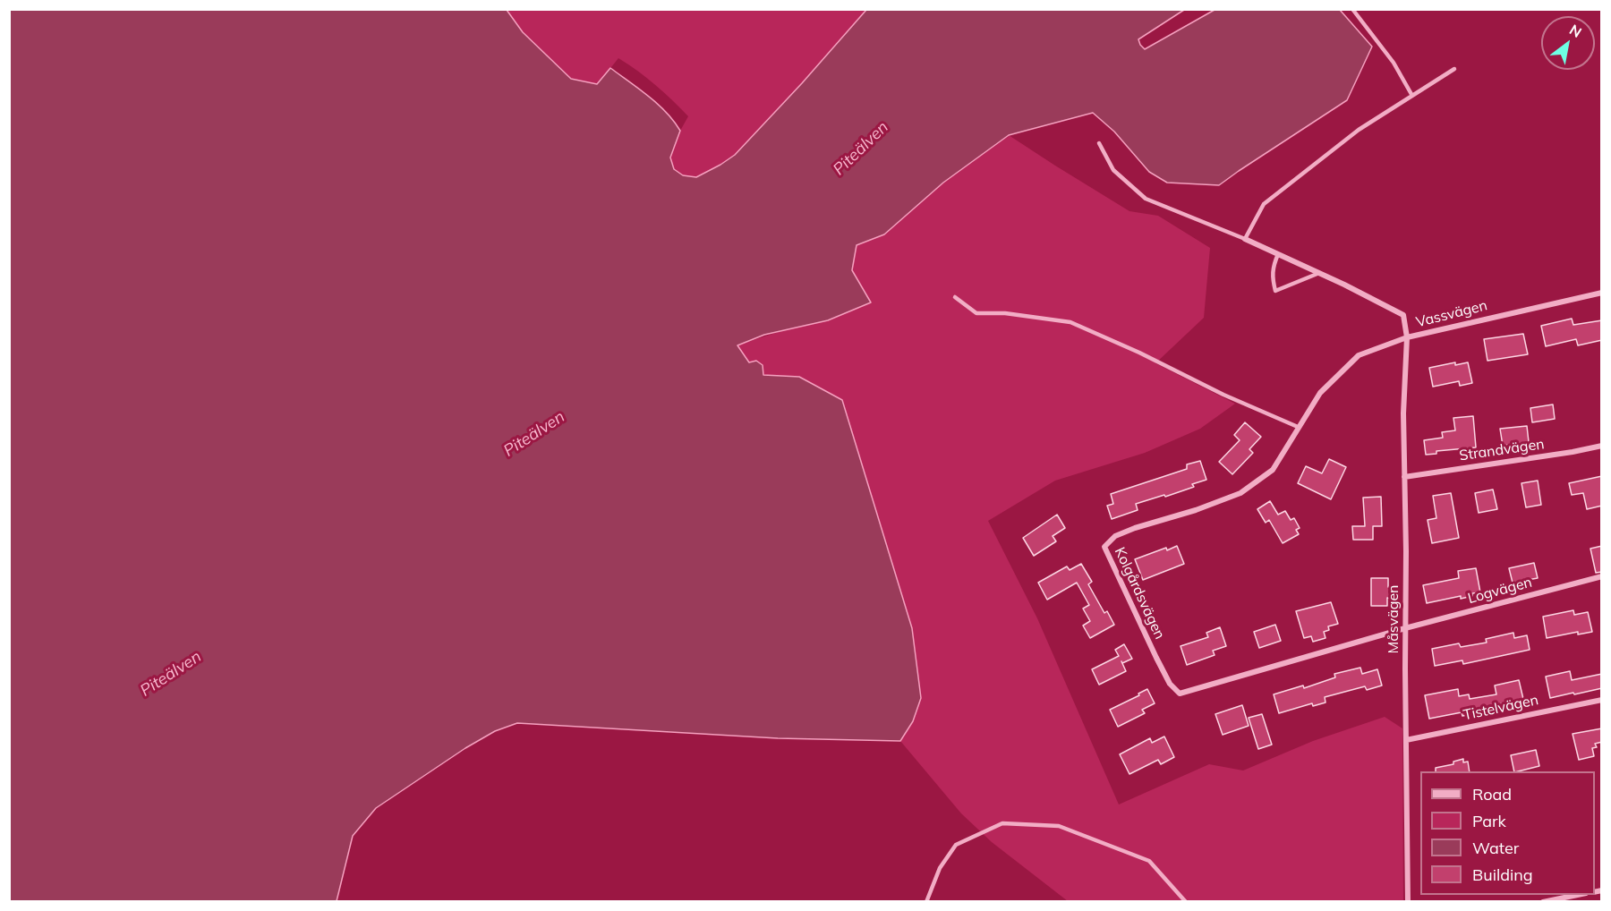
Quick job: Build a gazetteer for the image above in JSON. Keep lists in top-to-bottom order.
{
  "streets": {
    "street": [
      "Vassvägen",
      "Strandvägen",
      "Logvägen",
      "Kolgårdsvägen",
      "Måsvägen",
      "Tistelvägen"
    ]
  },
  "crossings": [
    ["Vassvägen", "Kolgårdsvägen"],
    ["Vassvägen", "Måsvägen"],
    ["Strandvägen", "Måsvägen"],
    ["Logvägen", "Kolgårdsvägen"],
    ["Logvägen", "Måsvägen"],
    ["Kolgårdsvägen", "Måsvägen"],
    ["Måsvägen", "Tistelvägen"]
  ],
  "water": ["Piteälven"],
  "legend": [
    "Road",
    "Park",
    "Water",
    "Building"
  ],
  "north": "top right"
}
